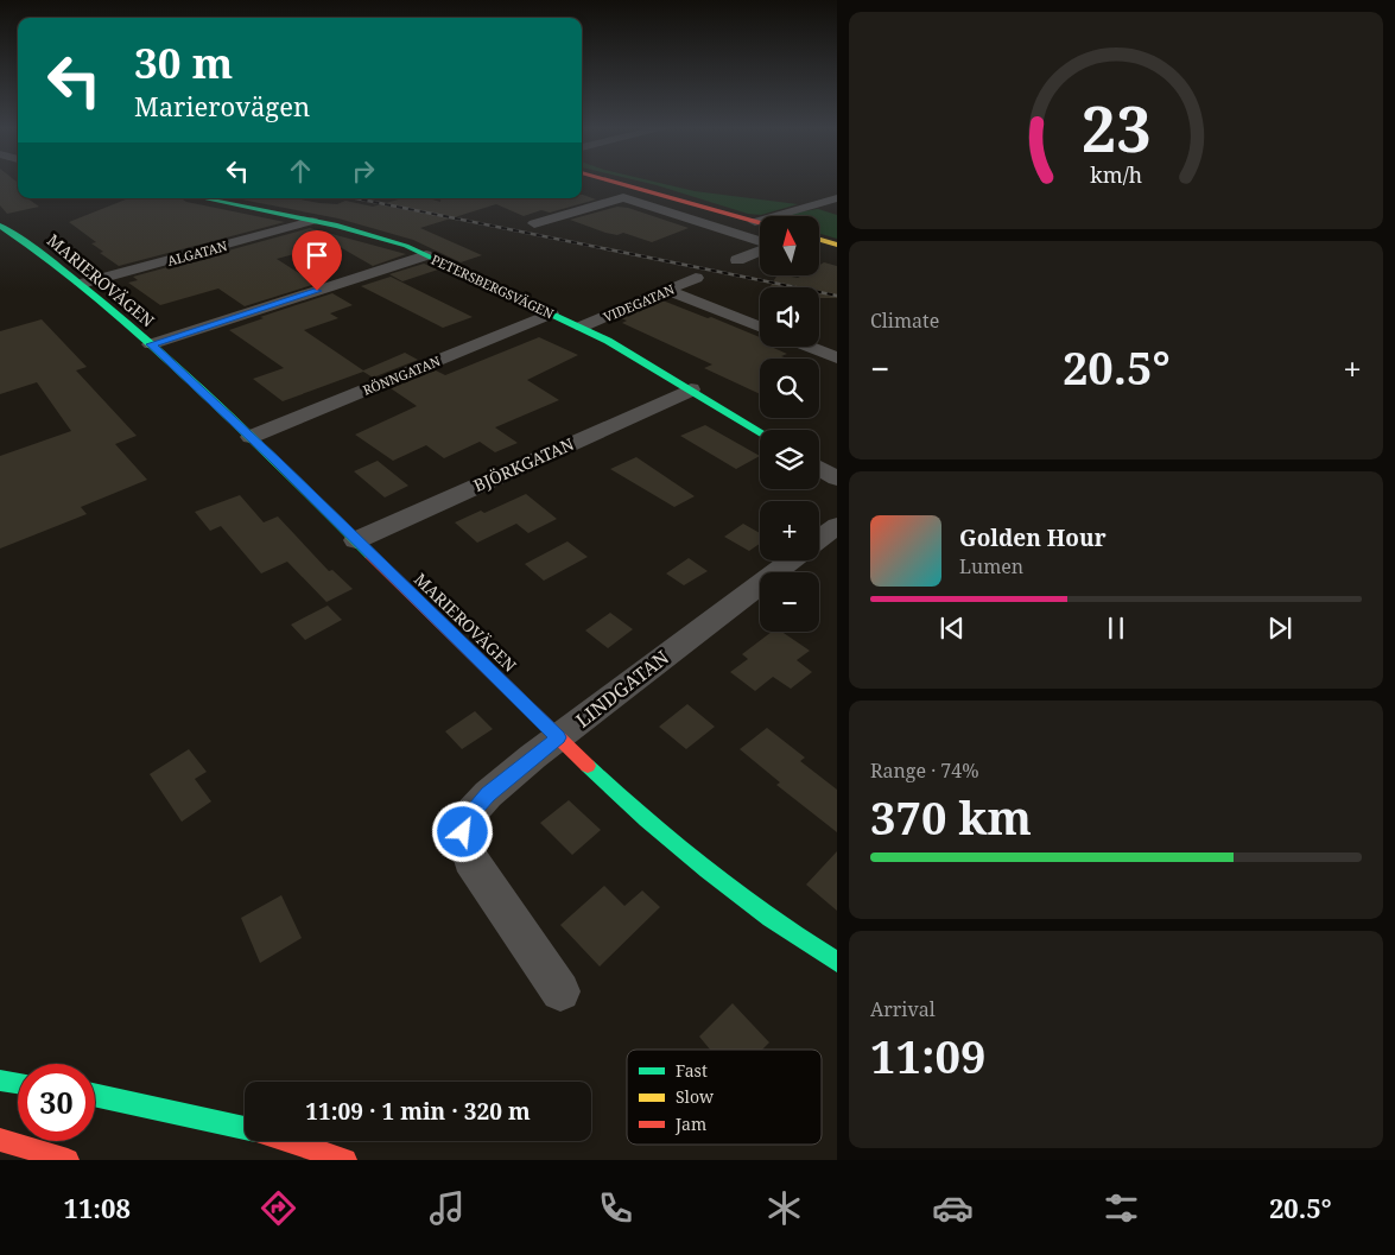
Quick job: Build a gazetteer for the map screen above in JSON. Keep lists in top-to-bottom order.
{
  "streets": {
    "street": [
      "ALGATAN",
      "MARIEROVÄGEN",
      "PETERSBERGSVÄGEN",
      "VIDEGATAN",
      "RÖNNGATAN",
      "BJÖRKGATAN",
      "LINDGATAN"
    ]
  },
  "crossings": [
    ["ALGATAN", "MARIEROVÄGEN"],
    ["ALGATAN", "PETERSBERGSVÄGEN"],
    ["MARIEROVÄGEN", "RÖNNGATAN"],
    ["MARIEROVÄGEN", "BJÖRKGATAN"],
    ["MARIEROVÄGEN", "LINDGATAN"],
    ["PETERSBERGSVÄGEN", "VIDEGATAN"],
    ["PETERSBERGSVÄGEN", "RÖNNGATAN"],
    ["PETERSBERGSVÄGEN", "BJÖRKGATAN"]
  ],
  "legend": ["Fast", "Slow", "Jam"],
  "north": "top",
  "page": {
    "turn": ["30 m", "Marierovägen"],
    "map_buttons": ["+", "−"],
    "tile": [
      "Climate",
      ["Range · 74%", "370 km"],
      ["Arrival", "11:09"]
    ],
    "heat": ["−", "20.5°", "+"],
    "song": ["Golden Hour", "Lumen"],
    "limit": "30",
    "trip": "11:09 · 1 min · 320 m",
    "tabs": ["11:08", "20.5°"],
    "gauge": ["23", "km/h"]
  }
}
